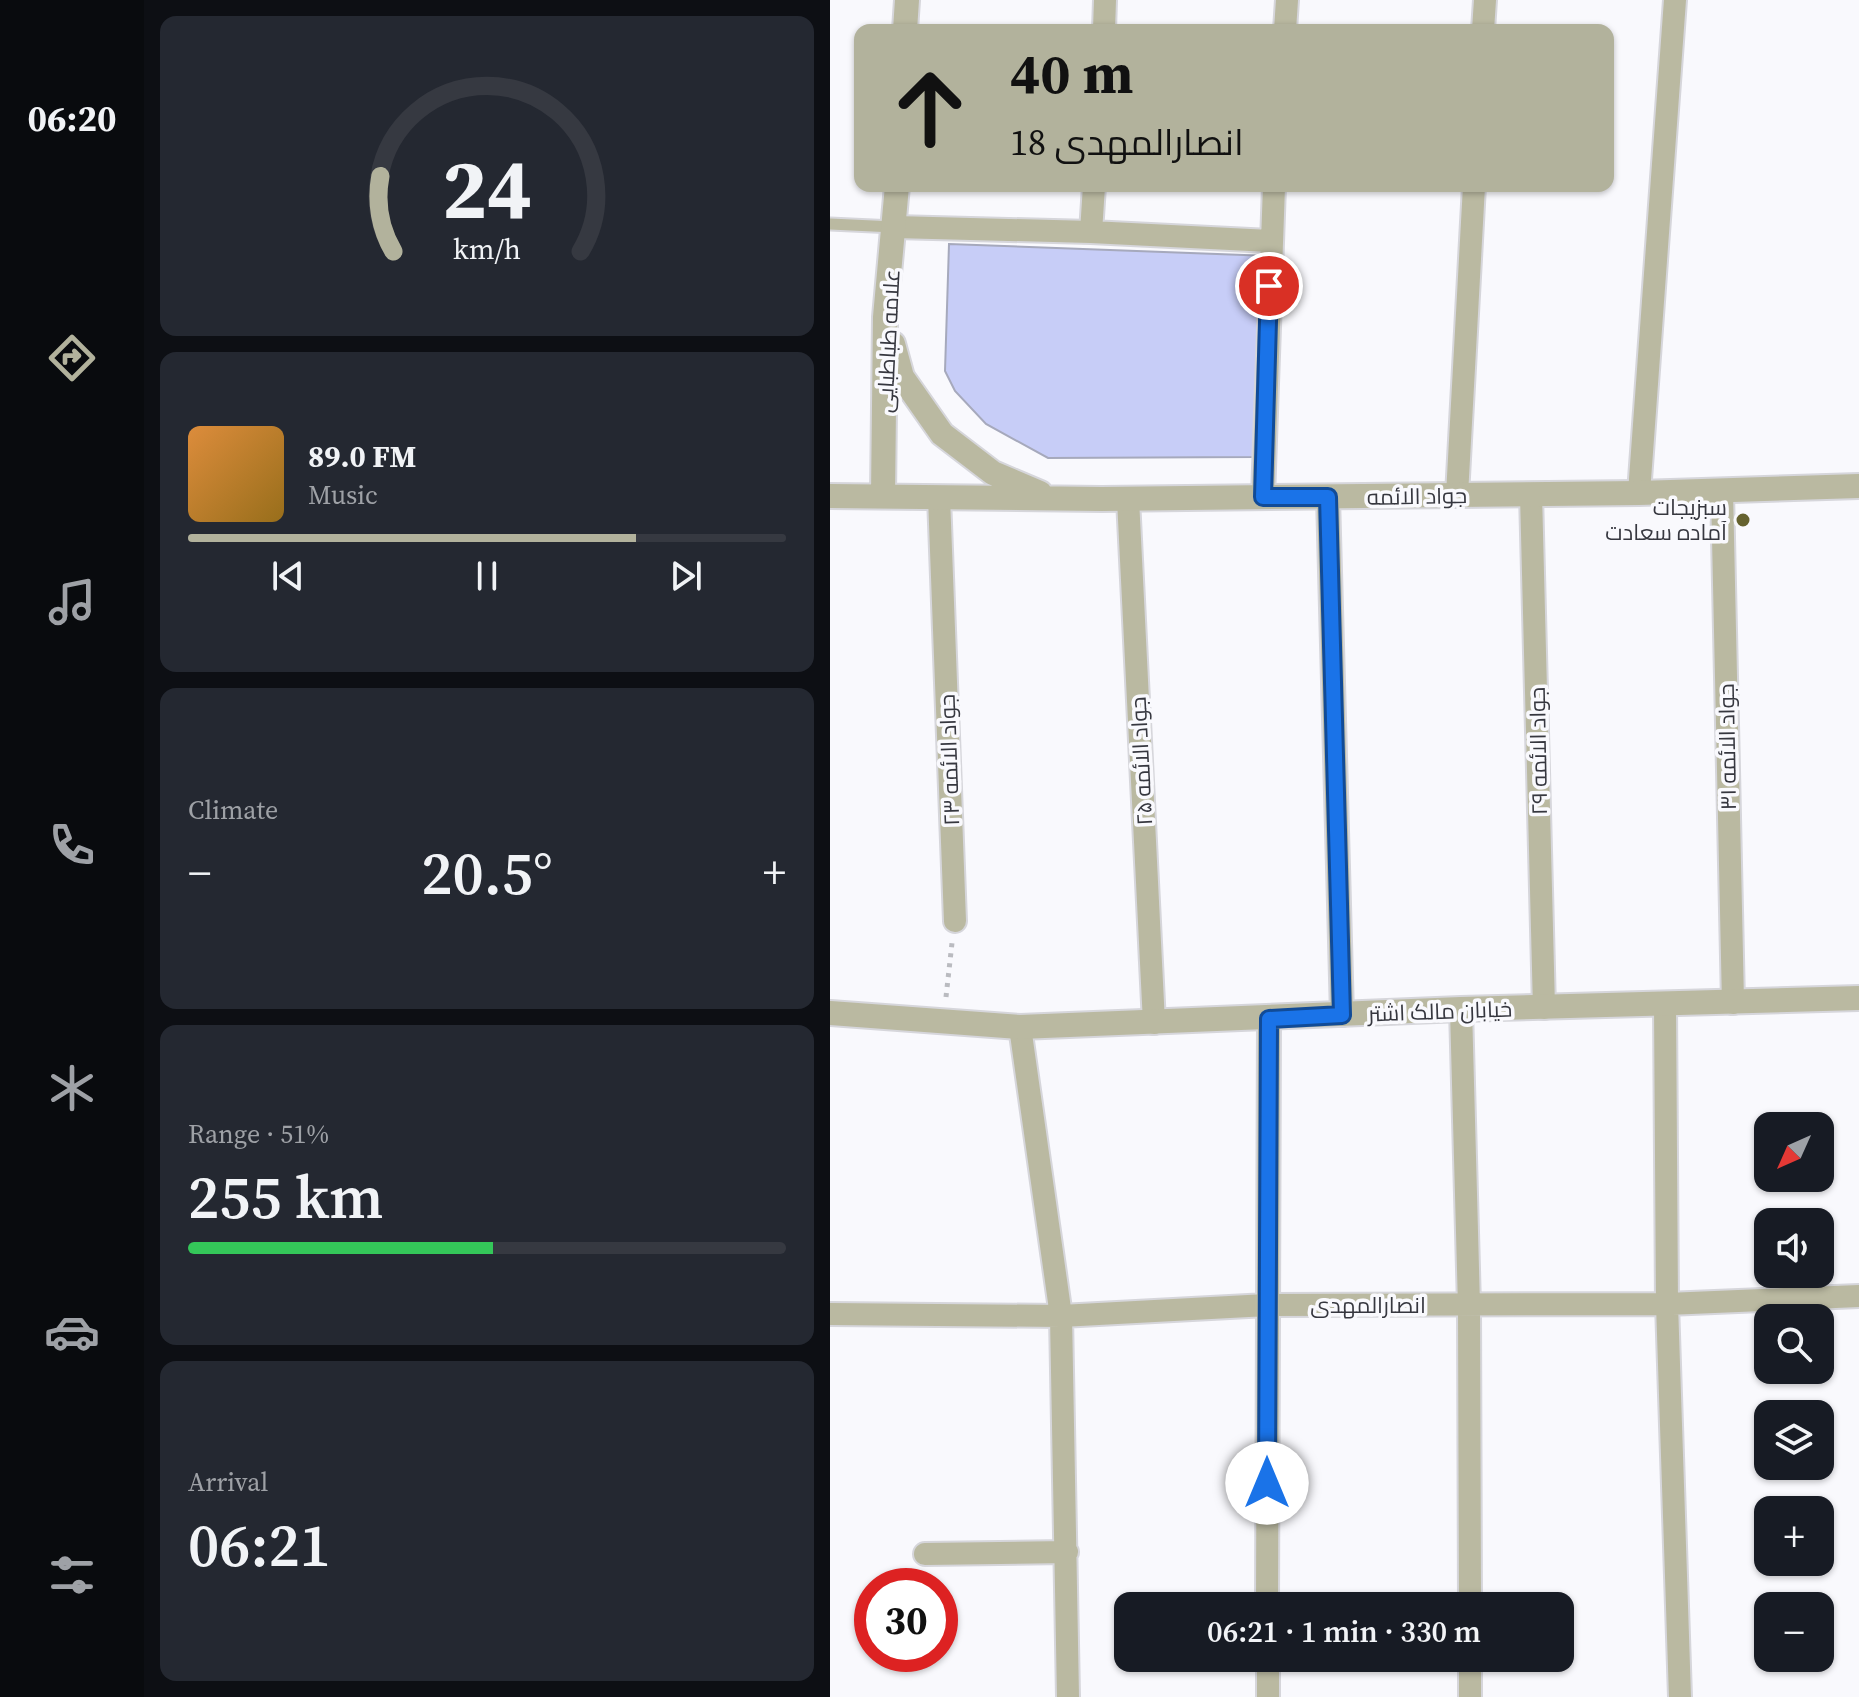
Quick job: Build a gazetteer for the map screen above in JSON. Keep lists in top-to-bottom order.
{
  "streets": {
    "street": [
      "علامه طباطبایی",
      "جواد الائمه",
      "جواد الائمه ۳۱",
      "جواد الائمه ۲۹",
      "جواد الائمه ۲۳",
      "جواد الائمه ۲۵",
      "خیابان مالک اشتر",
      "انصارالمهدی"
    ]
  },
  "crossings": [
    ["علامه طباطبایی", "جواد الائمه"],
    ["جواد الائمه", "جواد الائمه ۳۱"],
    ["جواد الائمه", "جواد الائمه ۲۹"],
    ["جواد الائمه", "جواد الائمه ۲۳"],
    ["جواد الائمه", "جواد الائمه ۲۵"],
    ["جواد الائمه ۳۱", "خیابان مالک اشتر"],
    ["جواد الائمه ۲۹", "خیابان مالک اشتر"],
    ["جواد الائمه ۲۵", "خیابان مالک اشتر"]
  ],
  "places": ["سبزیجات آماده سعادت"],
  "north": "bottom left",
  "page": {
    "tabs": "06:20",
    "turn": ["40 m", "انصارالمهدی 18"],
    "song": ["89.0 FM", "Music"],
    "tile": [
      "Climate",
      ["Range · 51%", "255 km"],
      ["Arrival", "06:21"]
    ],
    "heat": ["−", "20.5°", "+"],
    "map_buttons": ["+", "−"],
    "limit": "30",
    "trip": "06:21 · 1 min · 330 m",
    "gauge": ["24", "km/h"]
  }
}
